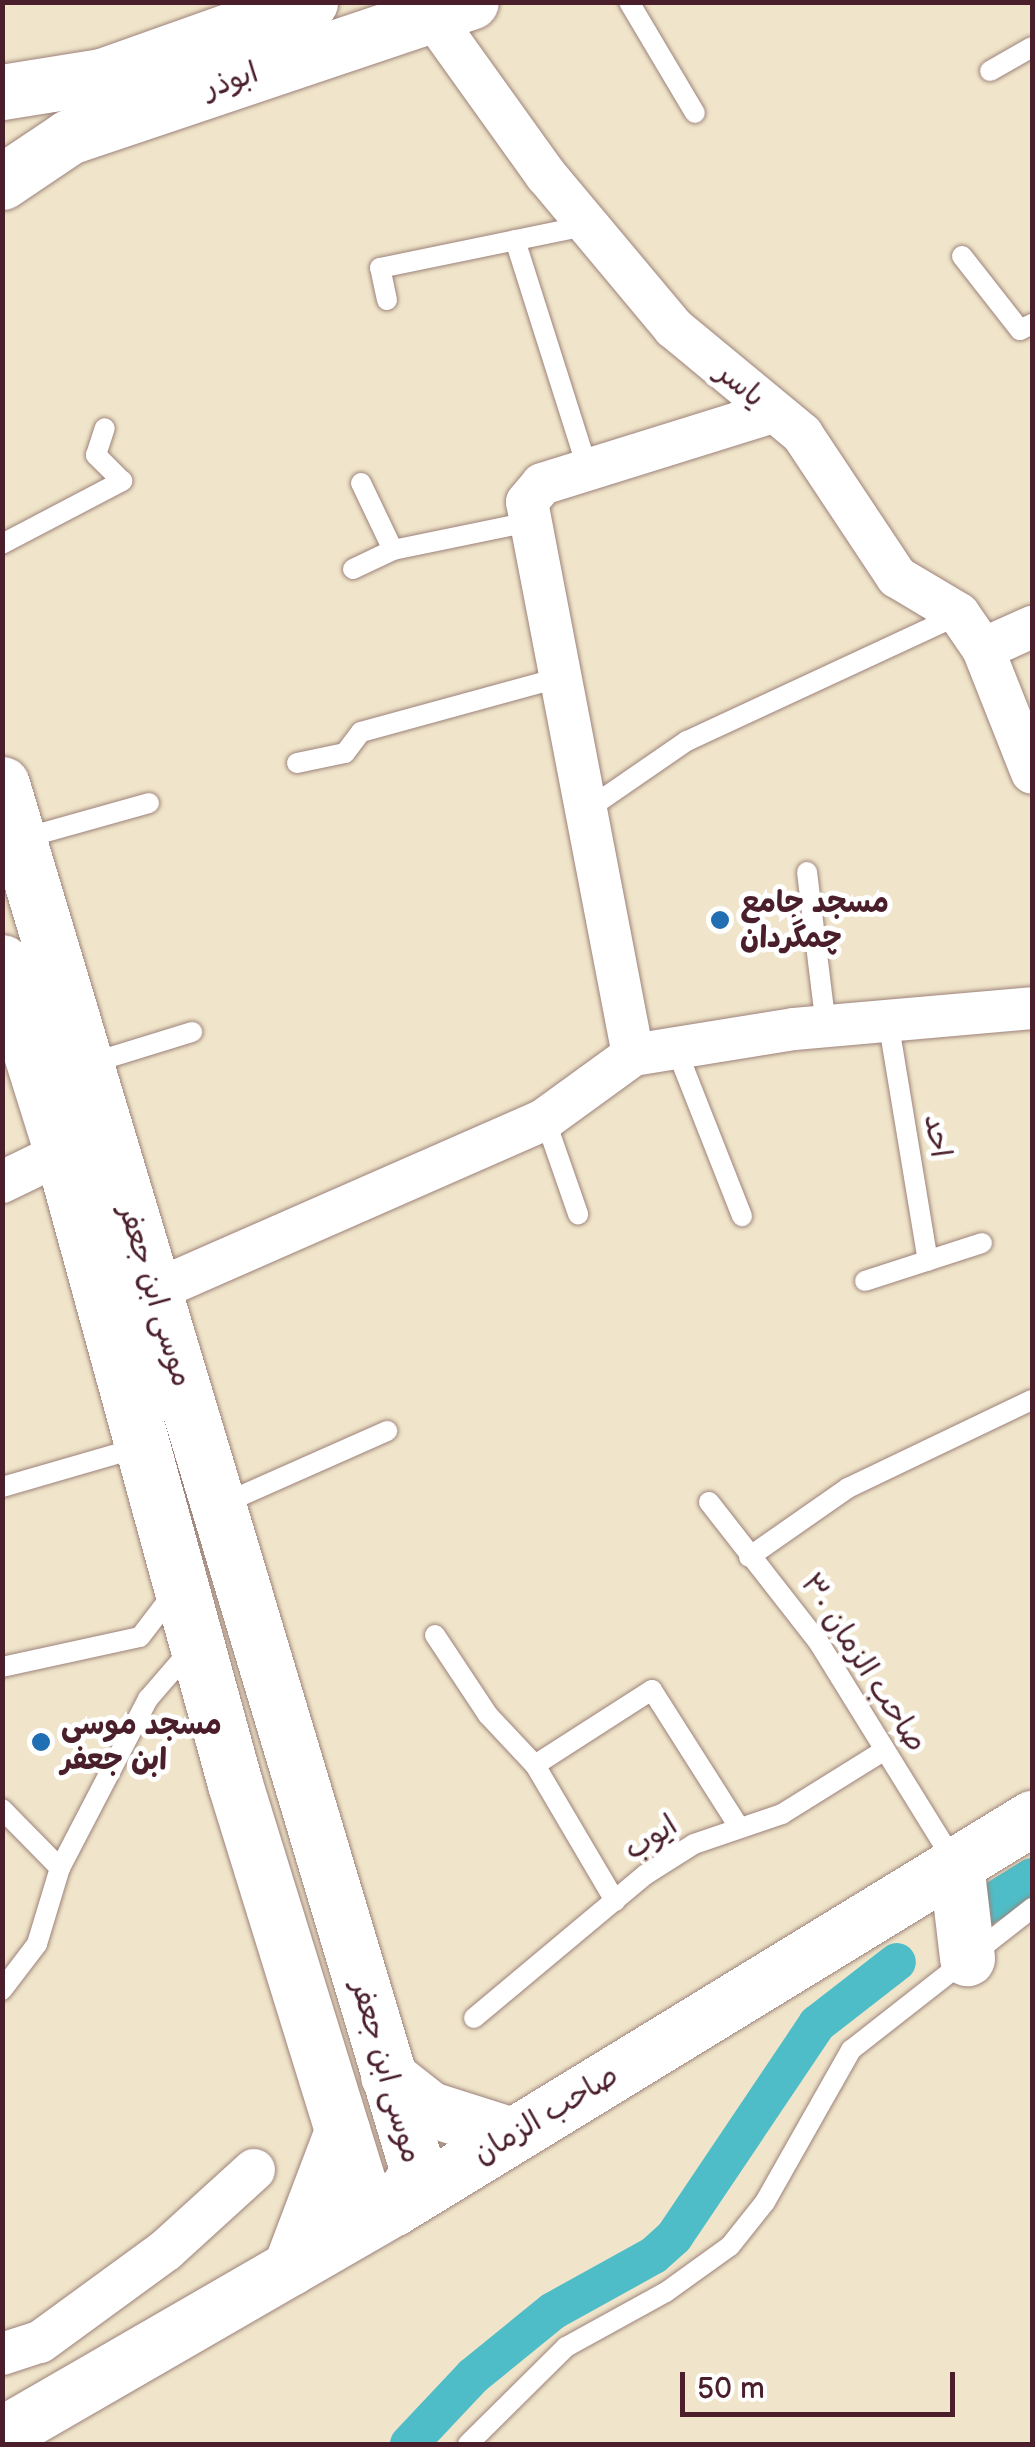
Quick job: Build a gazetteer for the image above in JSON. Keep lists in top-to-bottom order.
{
  "streets": {
    "street": [
      "ابوذر",
      "یاسر",
      "موسی ابن جعفر",
      "صاحب الزمان"
    ],
    "lane": ["احد", "صاحب الزمان ۳۰", "ایوب"]
  },
  "crossings": [
    ["ابوذر", "یاسر"],
    ["موسی ابن جعفر", "صاحب الزمان"],
    ["صاحب الزمان ۳۰", "ایوب"],
    ["صاحب الزمان ۳۰", "صاحب الزمان"]
  ],
  "places": ["مسجد جامع چمگردان", "مسجد موسی ابن جعفر"],
  "scale_bar": "50 m"
}
